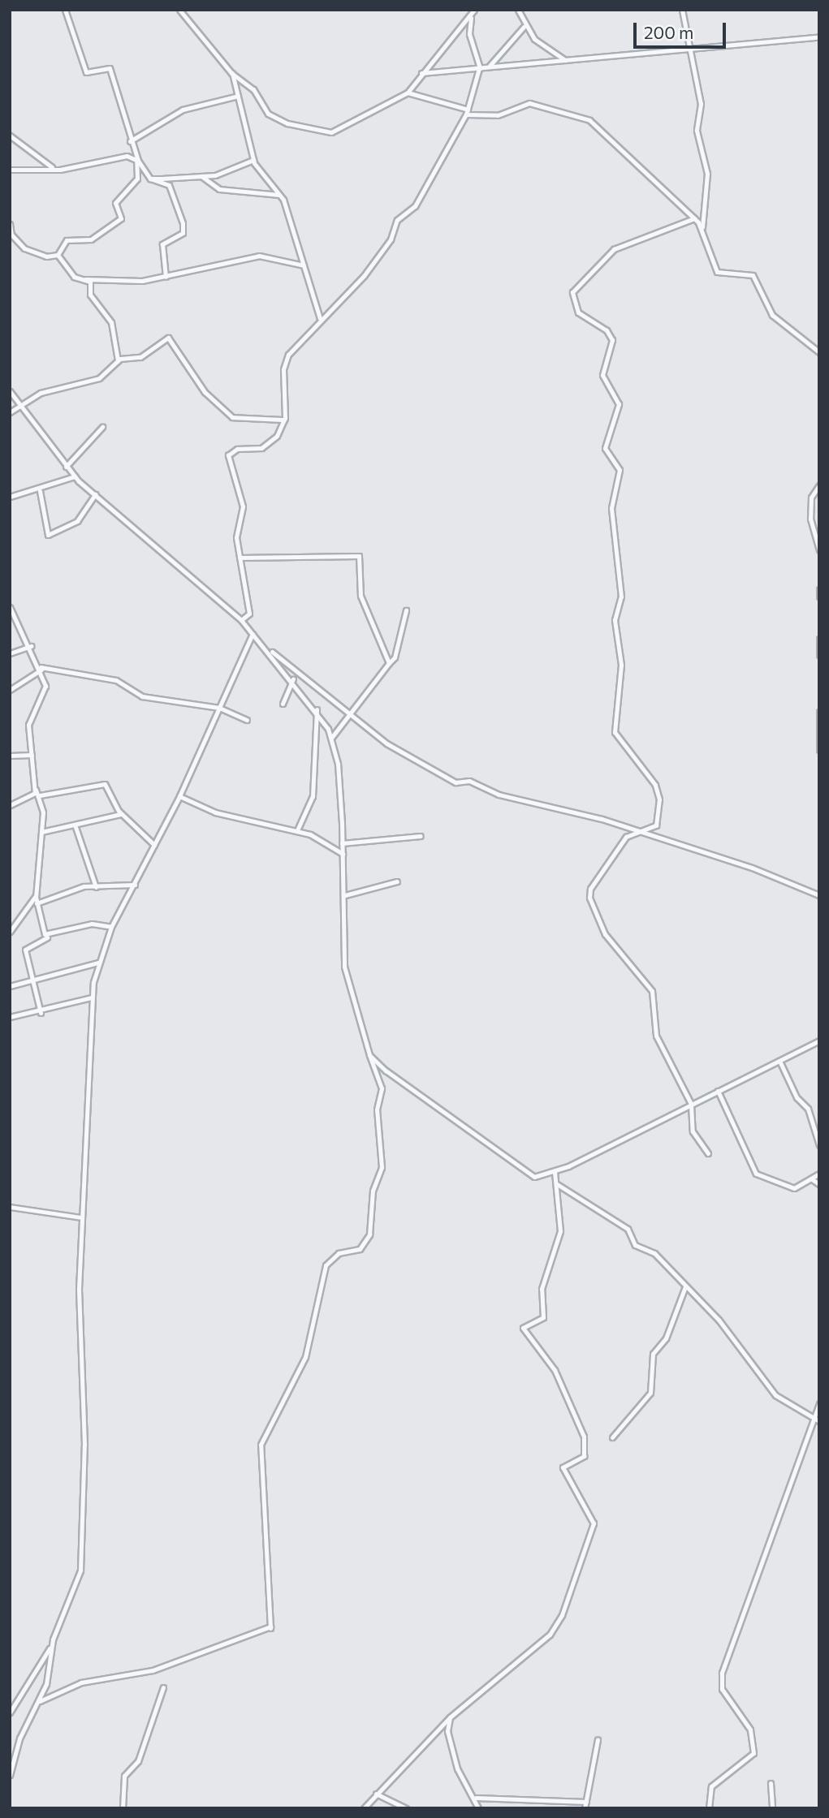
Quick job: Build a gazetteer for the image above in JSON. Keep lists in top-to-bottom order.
{
  "scale_bar": "200 m"
}
